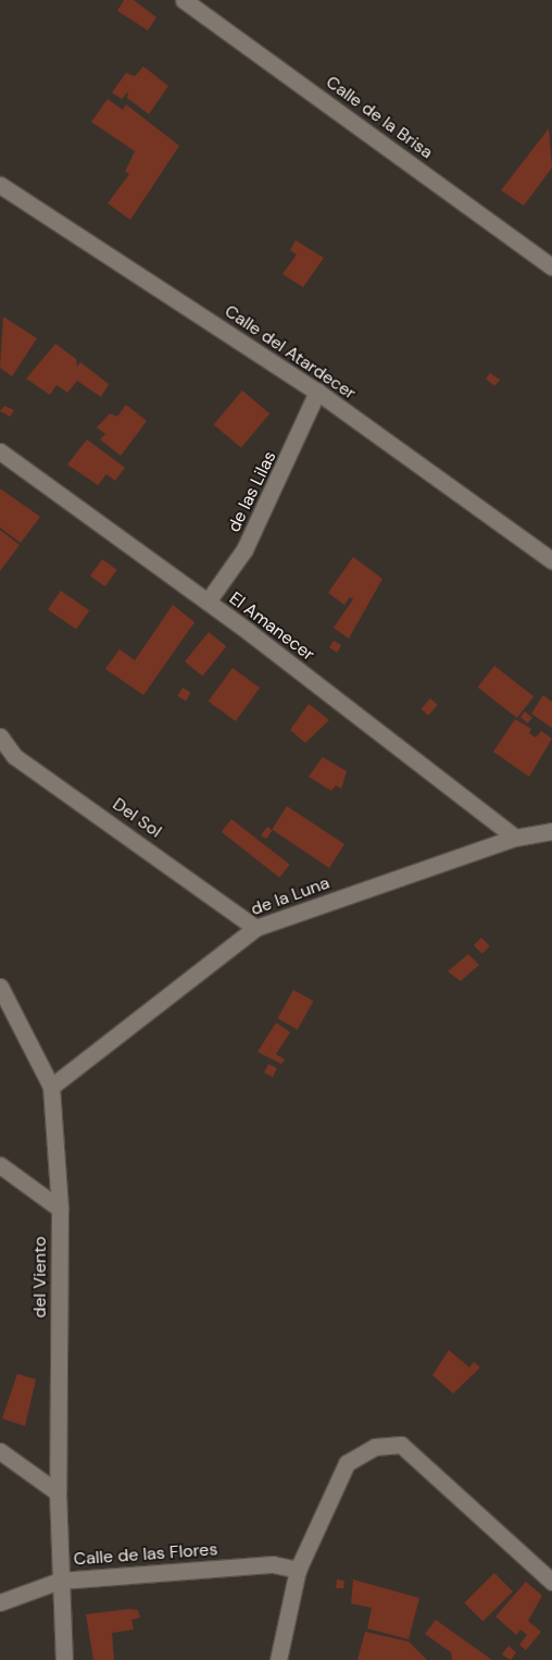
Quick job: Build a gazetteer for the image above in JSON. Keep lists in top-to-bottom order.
{
  "streets": {
    "street": [
      "Calle de la Brisa",
      "Calle del Atardecer",
      "de las Lilas",
      "El Amanecer",
      "Del Sol",
      "de la Luna",
      "del Viento",
      "Calle de las Flores"
    ]
  },
  "crossings": [
    ["Calle del Atardecer", "de las Lilas"],
    ["de las Lilas", "El Amanecer"],
    ["El Amanecer", "de la Luna"],
    ["Del Sol", "de la Luna"],
    ["de la Luna", "del Viento"],
    ["del Viento", "Calle de las Flores"]
  ]
}
